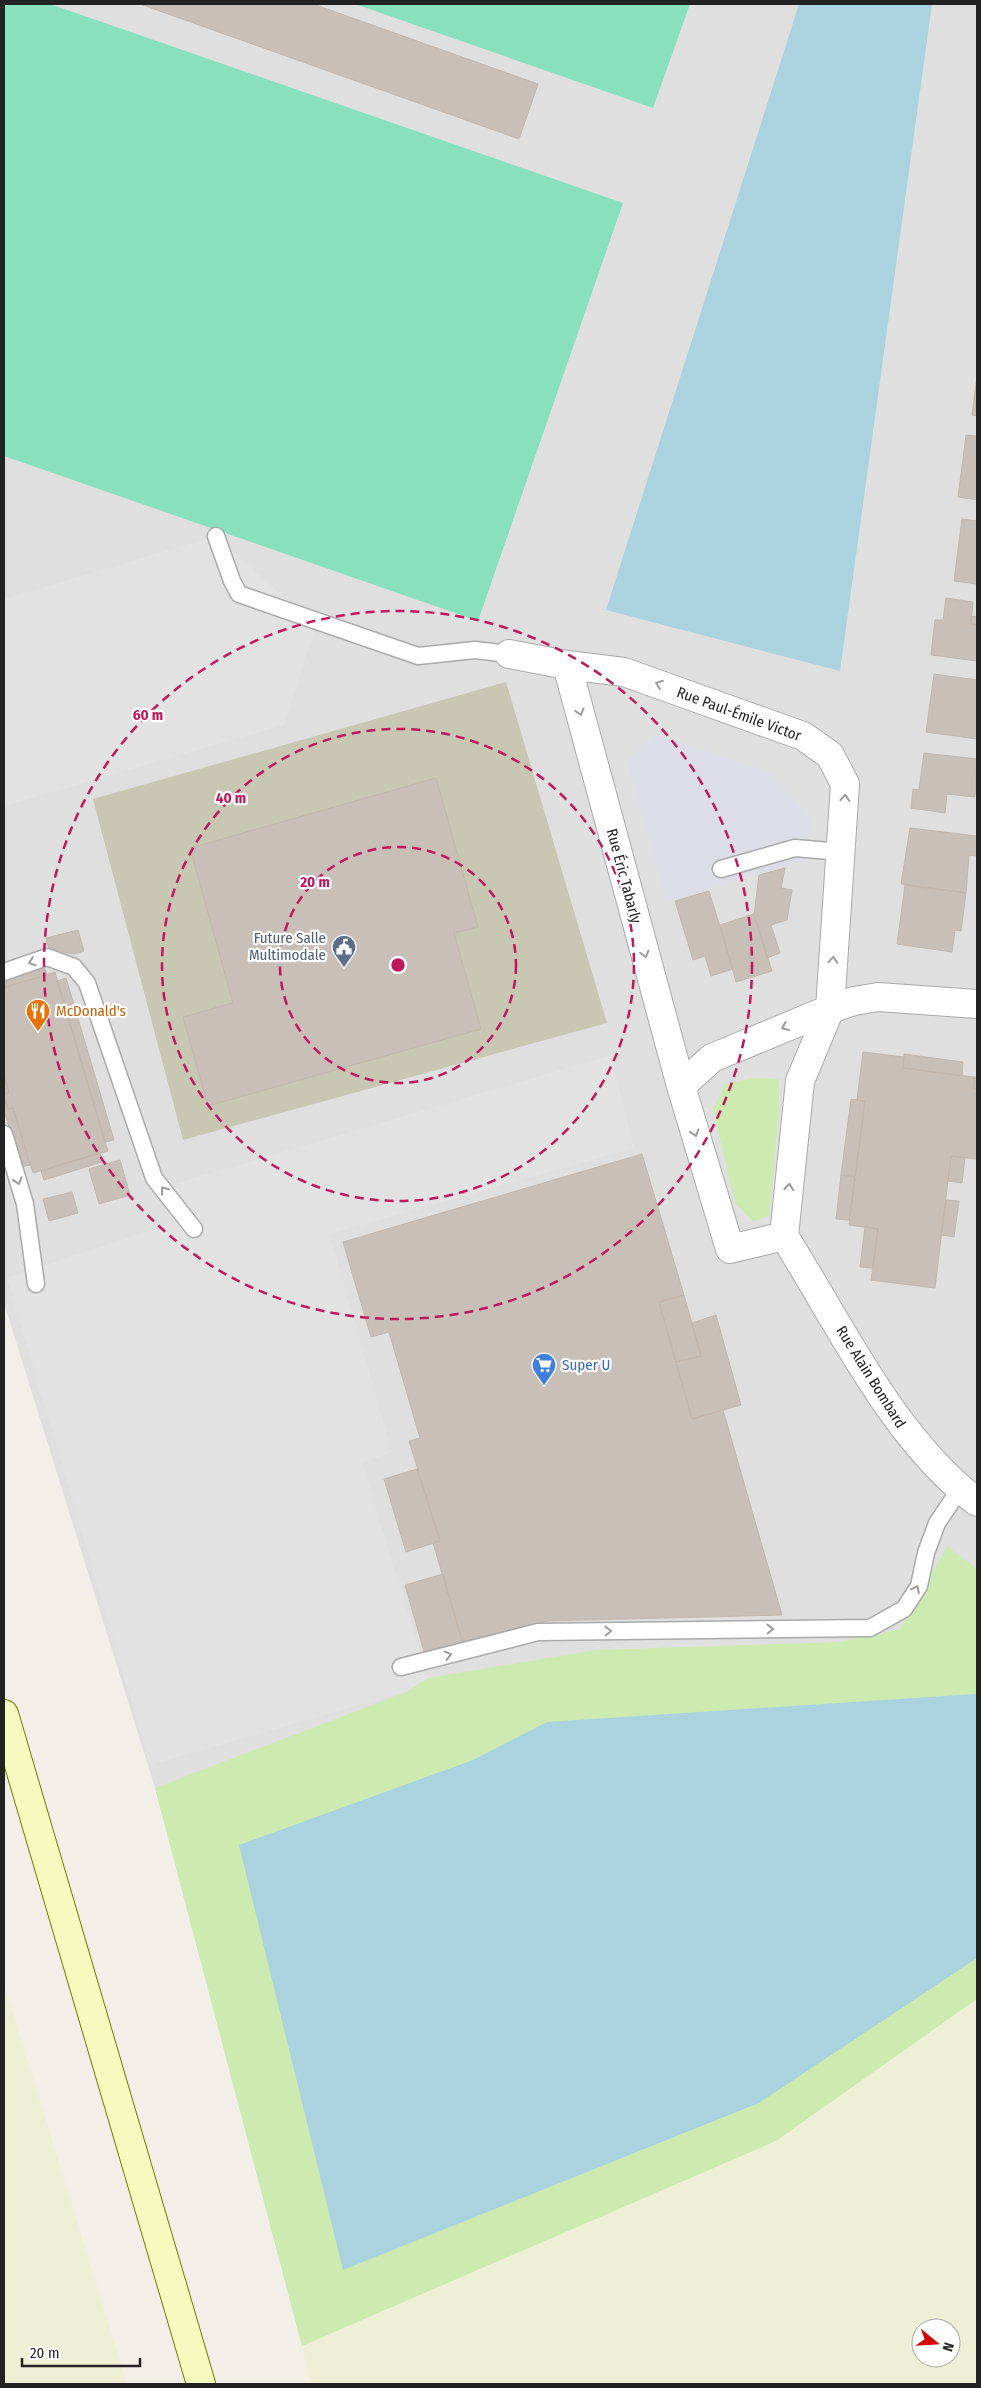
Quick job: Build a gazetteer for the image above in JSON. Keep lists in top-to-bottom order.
{
  "streets": {
    "street": ["Rue Paul-Émile Victor", "Rue Éric Tabarly", "Rue Alain Bombard"]
  },
  "crossings": [
    ["Rue Paul-Émile Victor", "Rue Éric Tabarly"],
    ["Rue Paul-Émile Victor", "Rue Alain Bombard"],
    ["Rue Éric Tabarly", "Rue Alain Bombard"]
  ],
  "one_way": ["Rue Éric Tabarly"],
  "places": {
    "public building": ["Future Salle Multimodale"],
    "restaurant": ["McDonald's"],
    "supermarket": ["Super U"]
  },
  "scale_bar": "20 m",
  "north": "right",
  "rings": ["60 m", "40 m", "20 m"]
}
